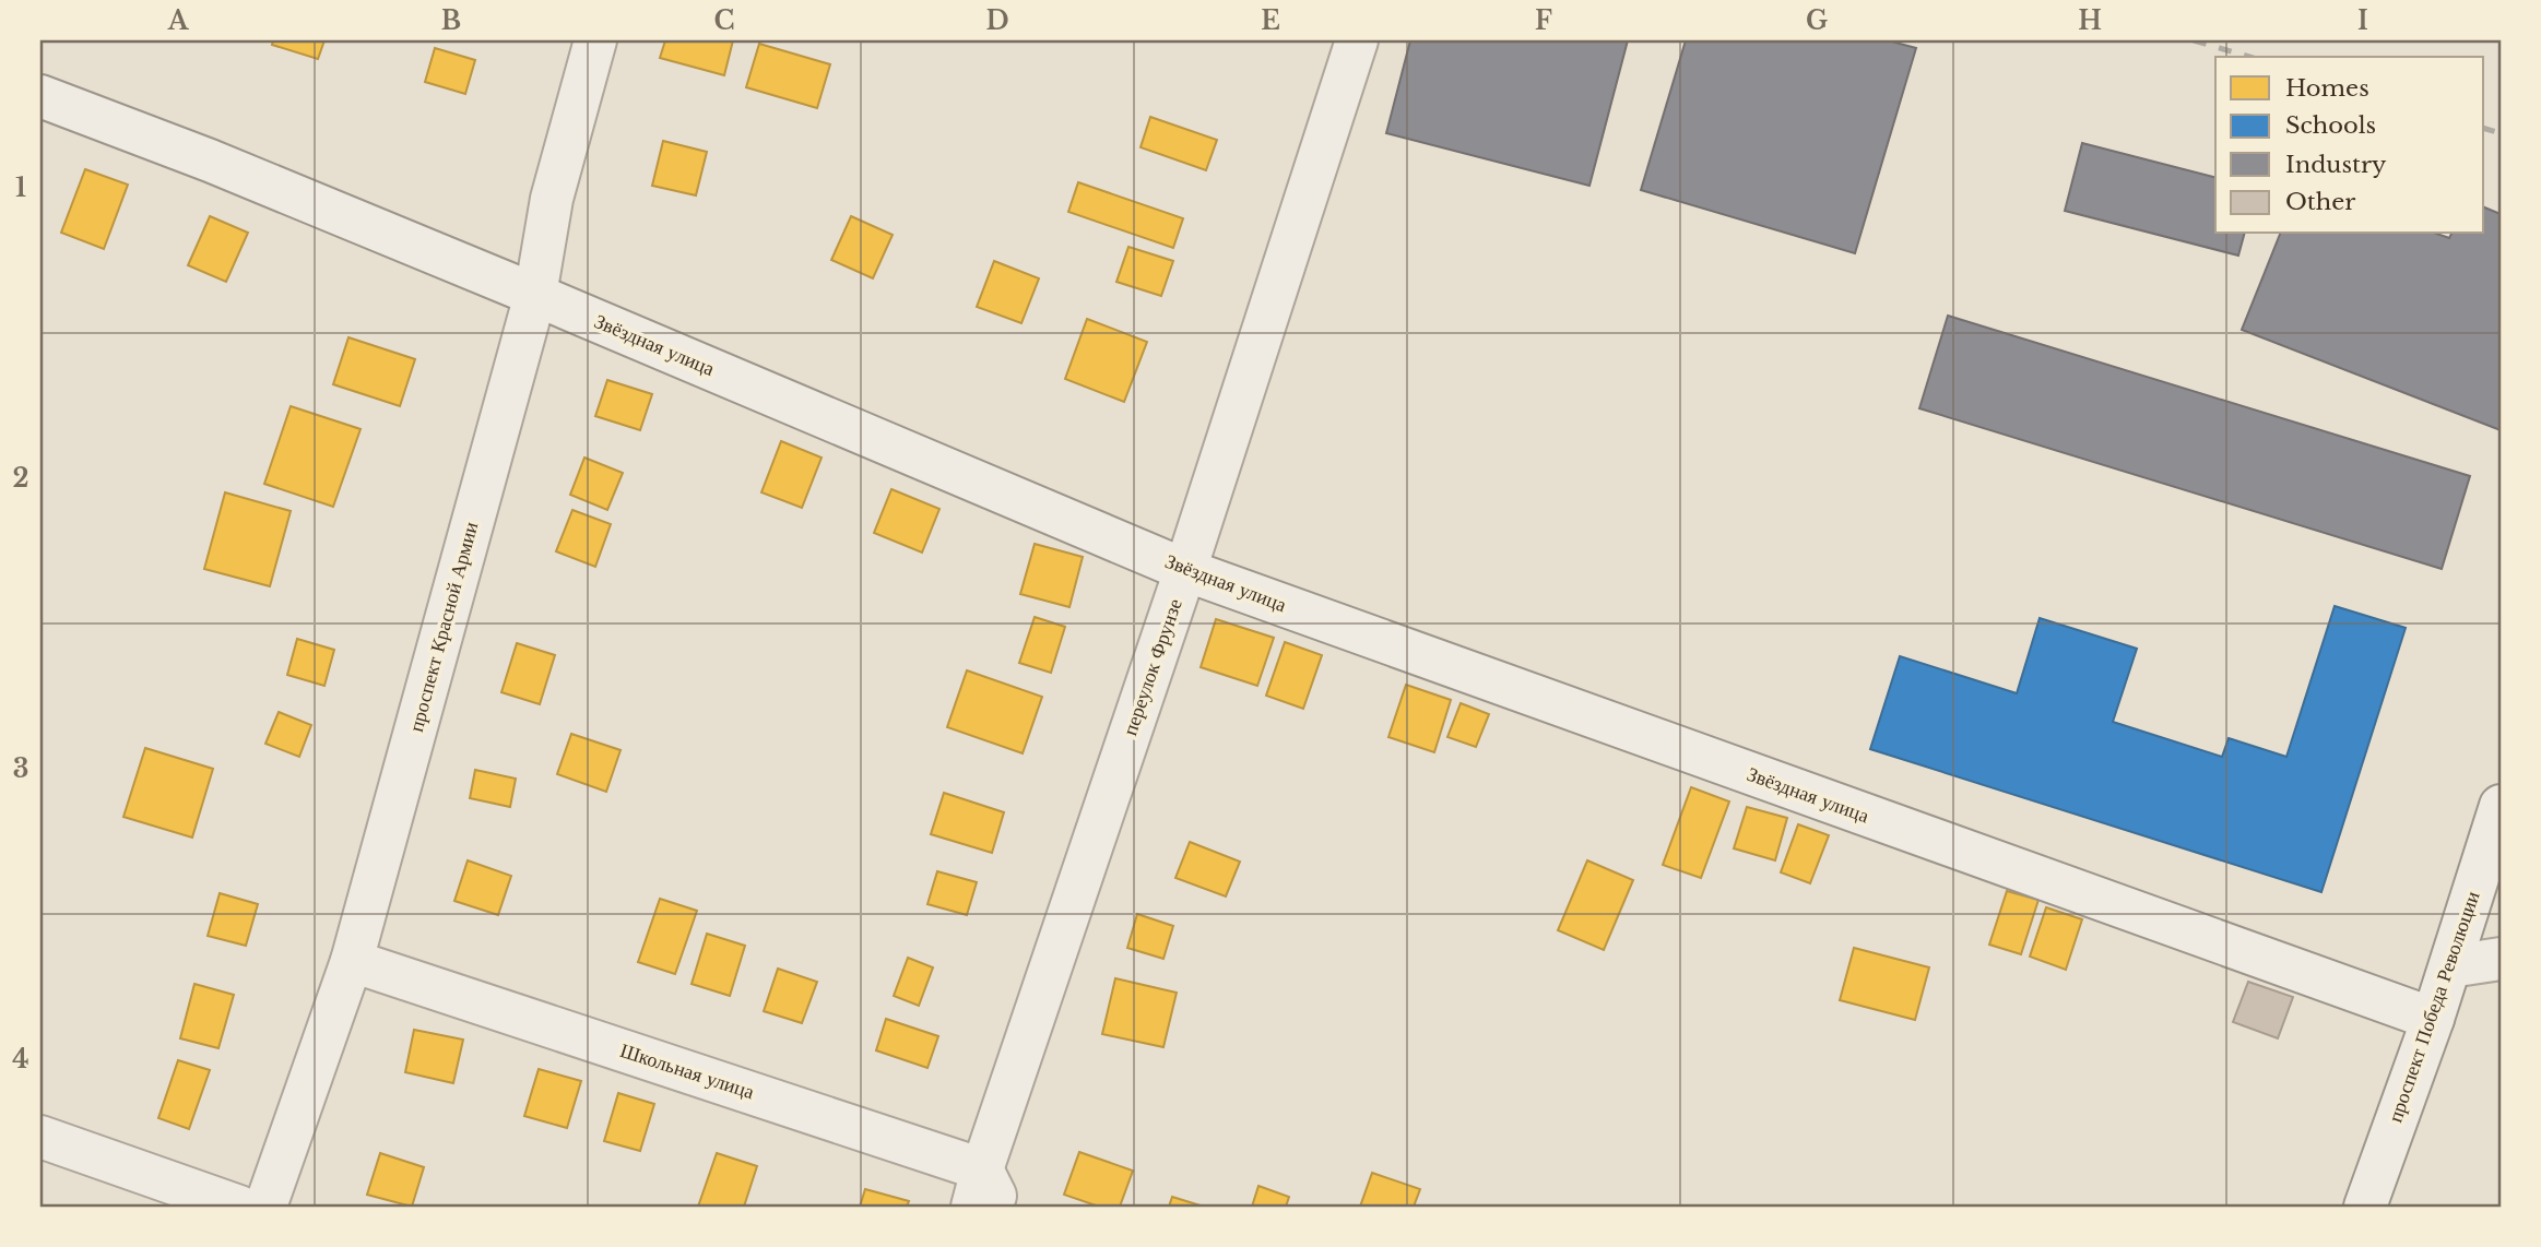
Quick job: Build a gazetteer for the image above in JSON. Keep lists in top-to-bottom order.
{
  "streets": {
    "street": [
      "Звёздная улица",
      "проспект Красной Армии",
      "переулок Фрунзе",
      "проспект Победа Революции",
      "Школьная улица"
    ]
  },
  "crossings": [
    ["Звёздная улица", "проспект Красной Армии"],
    ["Звёздная улица", "переулок Фрунзе"],
    ["Звёздная улица", "проспект Победа Революции"],
    ["проспект Красной Армии", "Школьная улица"],
    ["переулок Фрунзе", "Школьная улица"]
  ],
  "legend": [
    "Homes",
    "Schools",
    "Industry",
    "Other"
  ],
  "grid": {
    "columns": [
      "A",
      "B",
      "C",
      "D",
      "E",
      "F",
      "G",
      "H",
      "I"
    ],
    "rows": [
      "1",
      "2",
      "3",
      "4"
    ]
  }
}
